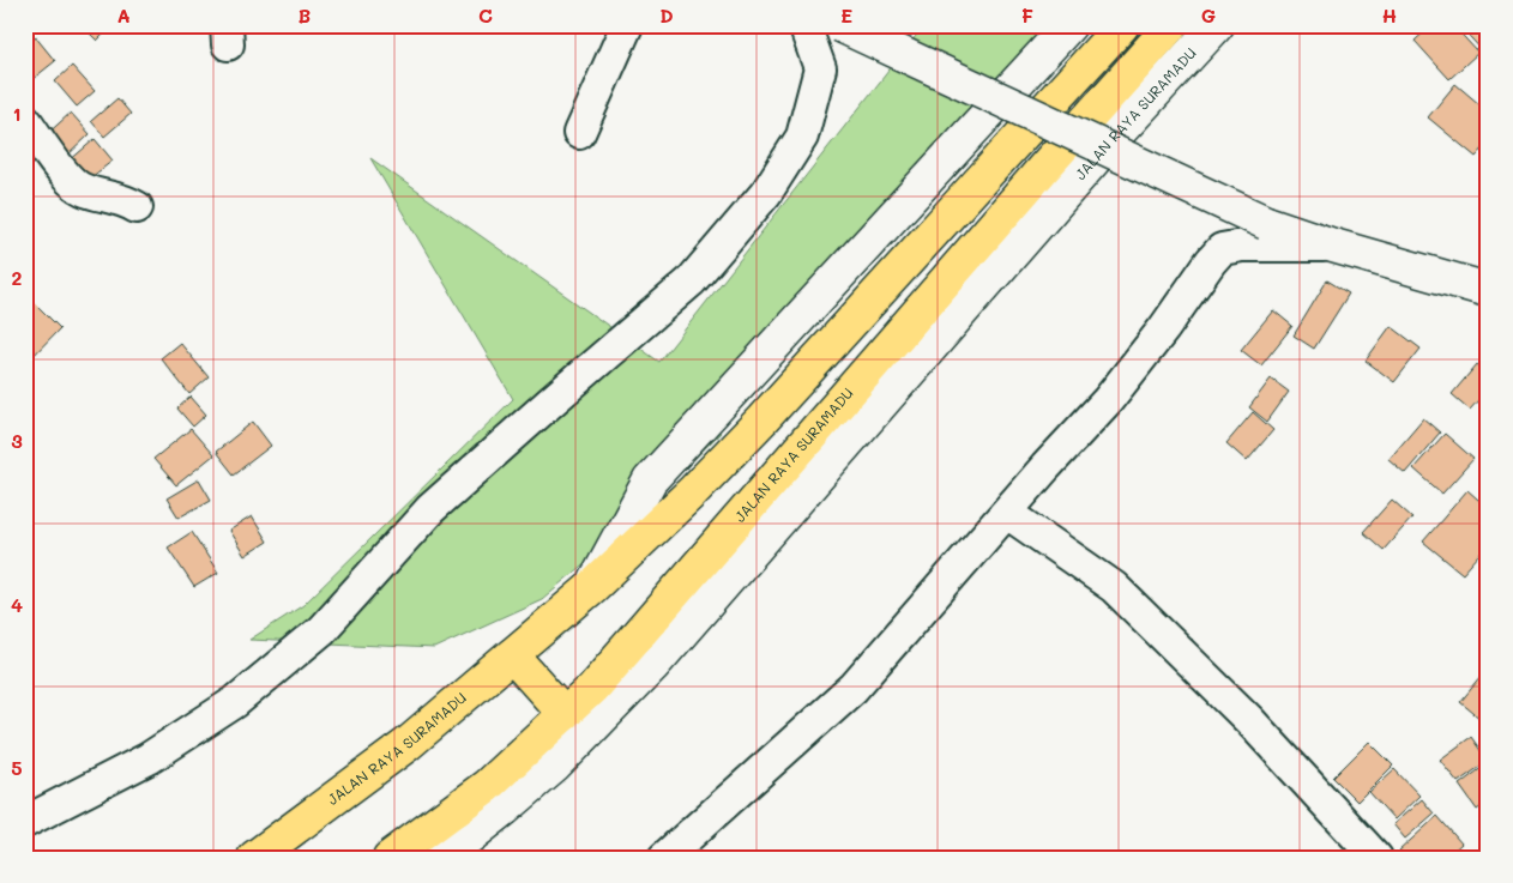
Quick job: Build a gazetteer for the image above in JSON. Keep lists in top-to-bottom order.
{
  "streets": {
    "highway": ["JALAN RAYA SURAMADU"]
  },
  "grid": {
    "columns": [
      "A",
      "B",
      "C",
      "D",
      "E",
      "F",
      "G",
      "H"
    ],
    "rows": [
      "1",
      "2",
      "3",
      "4",
      "5"
    ]
  }
}
